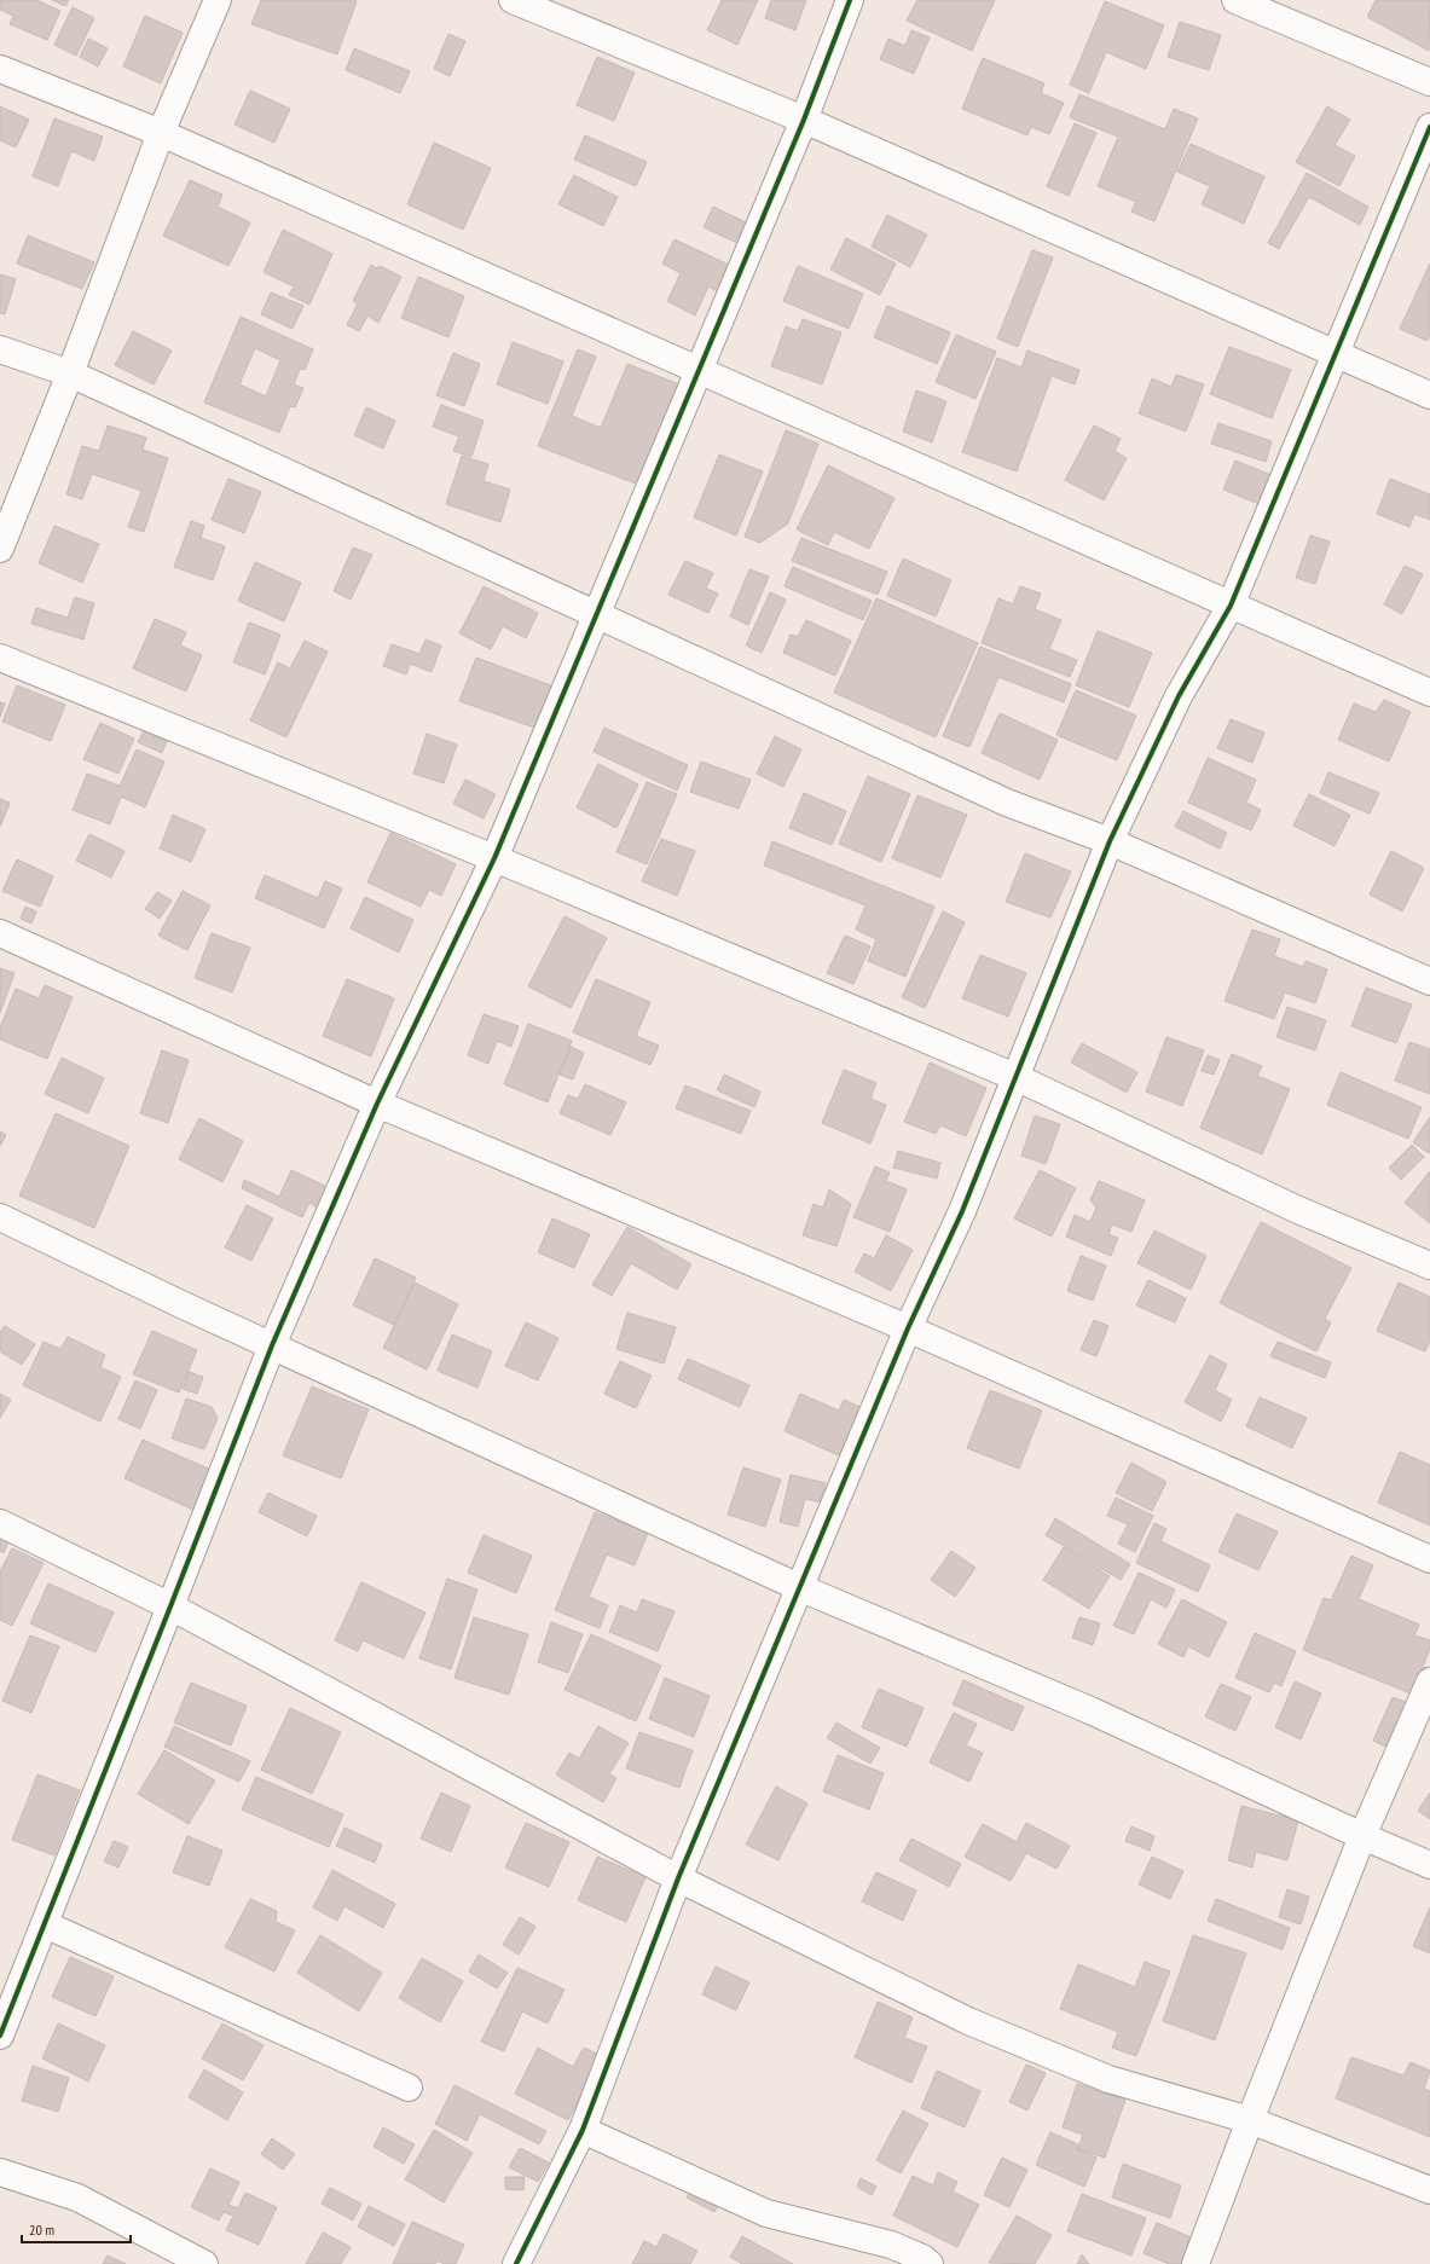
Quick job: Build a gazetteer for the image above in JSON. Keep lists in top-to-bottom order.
{
  "scale_bar": "20 m"
}
